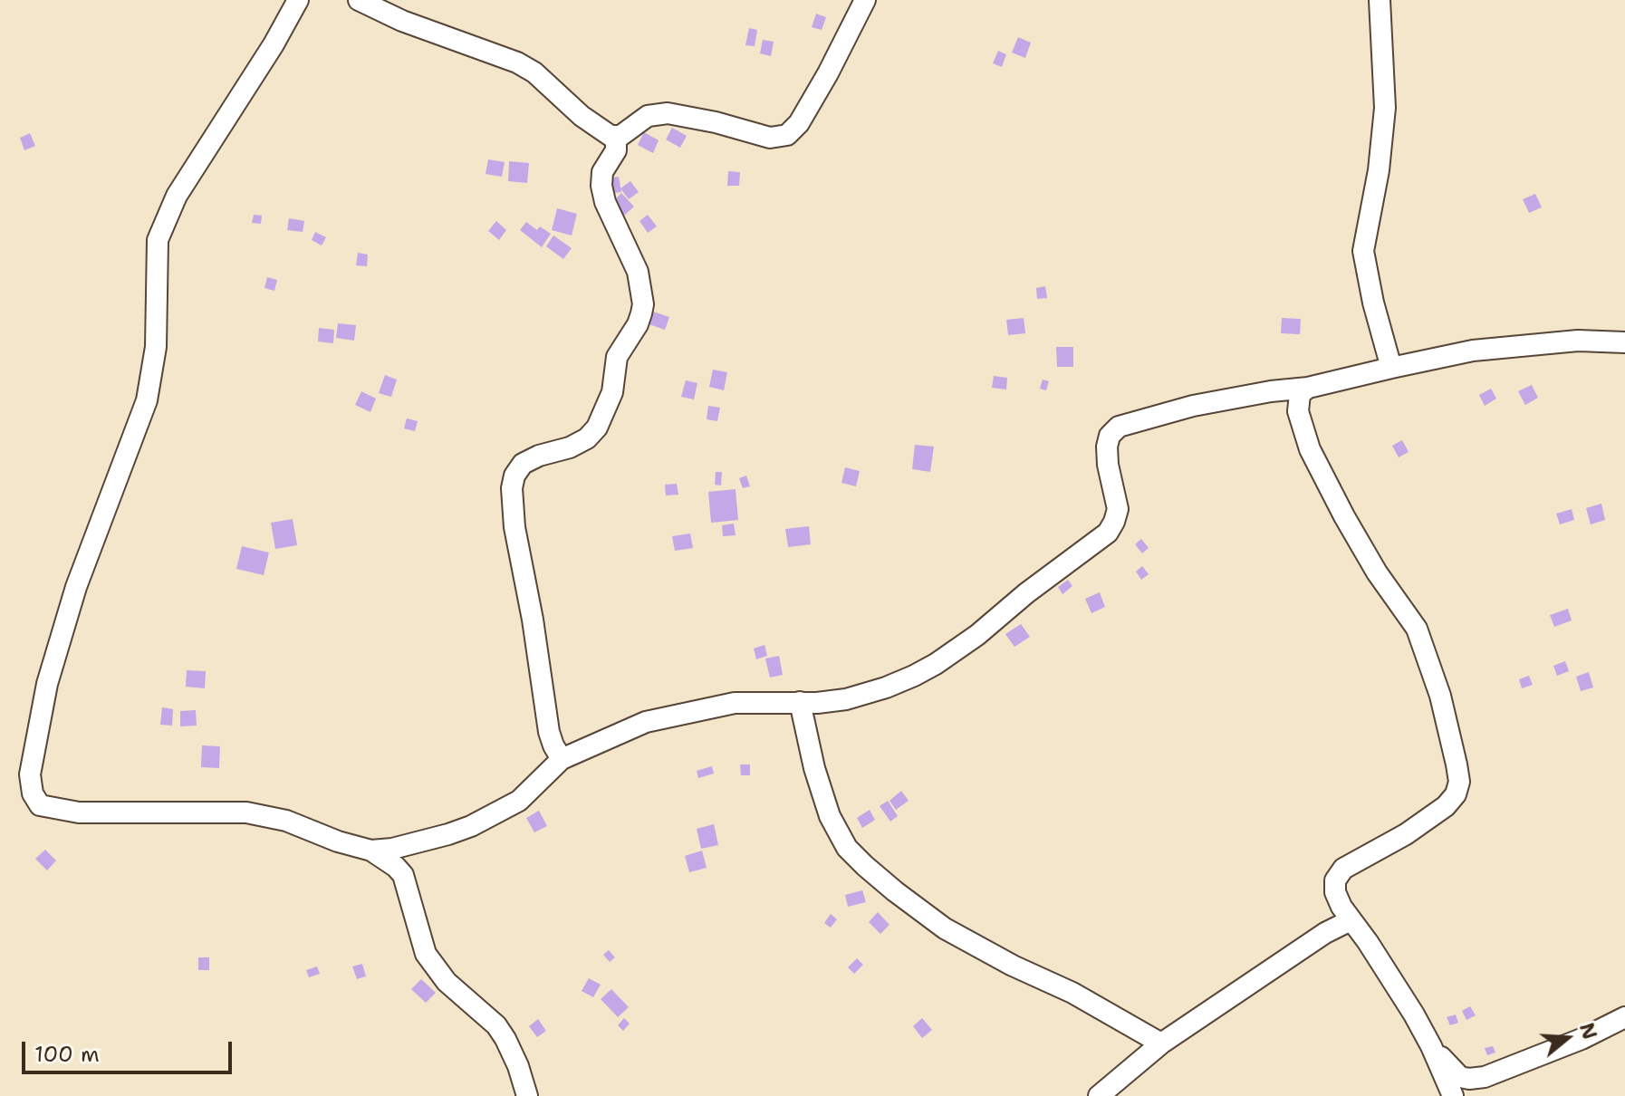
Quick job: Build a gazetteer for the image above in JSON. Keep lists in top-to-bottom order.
{
  "scale_bar": "100 m",
  "north": "right"
}
